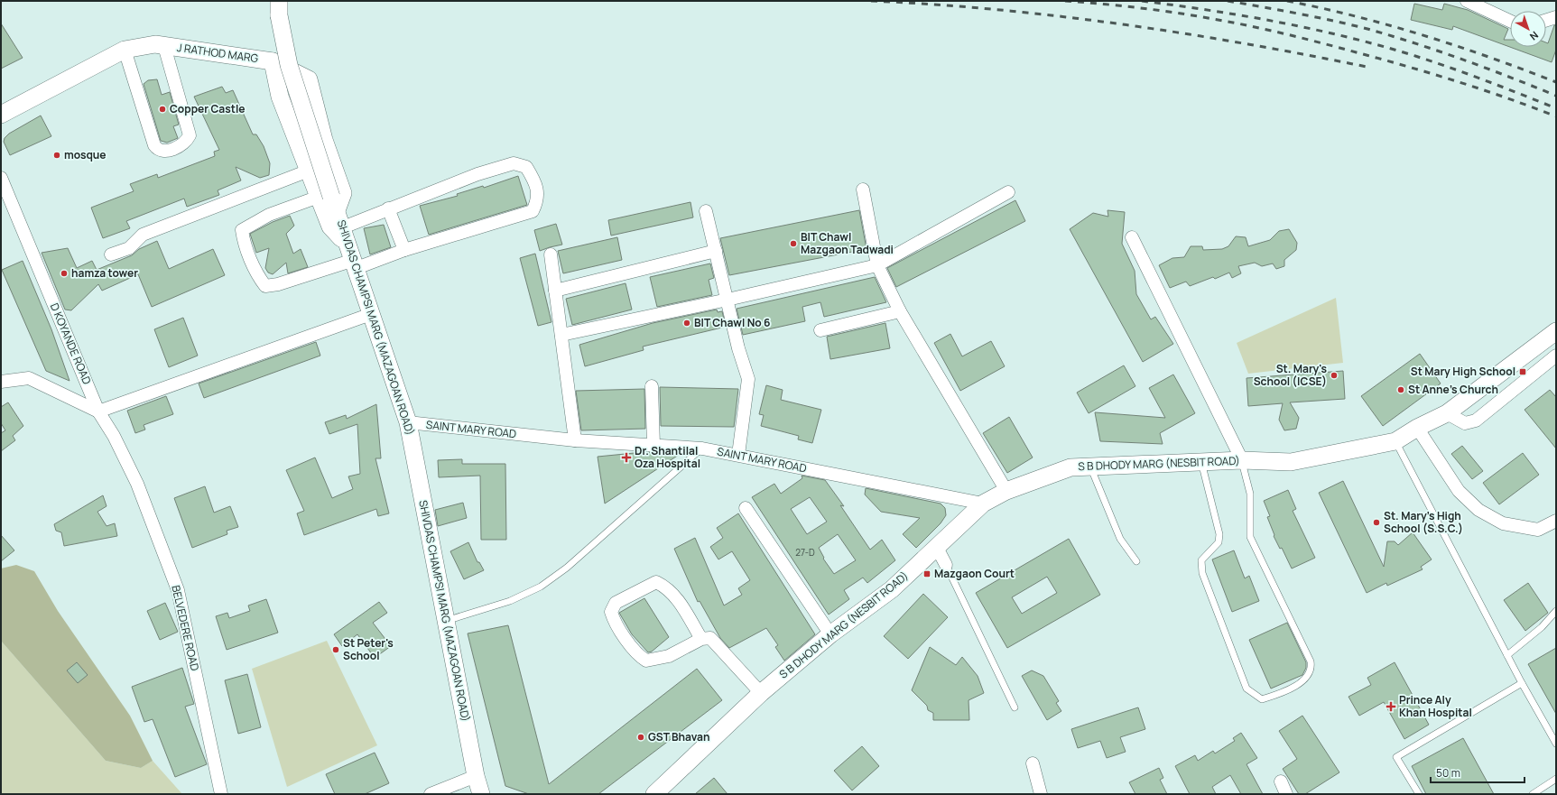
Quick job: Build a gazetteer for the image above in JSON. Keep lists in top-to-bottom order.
{
  "streets": {
    "street": [
      "J RATHOD MARG",
      "SHIVDAS CHAMPSI MARG (MAZAGOAN ROAD)",
      "D KOYANDE ROAD",
      "SAINT MARY ROAD",
      "S B DHODY MARG (NESBIT ROAD)",
      "BELVEDERE ROAD"
    ]
  },
  "crossings": [
    ["J RATHOD MARG", "SHIVDAS CHAMPSI MARG (MAZAGOAN ROAD)"],
    ["SHIVDAS CHAMPSI MARG (MAZAGOAN ROAD)", "SAINT MARY ROAD"],
    ["D KOYANDE ROAD", "BELVEDERE ROAD"],
    ["SAINT MARY ROAD", "S B DHODY MARG (NESBIT ROAD)"]
  ],
  "places": {
    "other": [
      "Copper Castle",
      "mosque",
      "BIT Chawl Mazgaon Tadwadi",
      "hamza tower",
      "BIT Chawl No 6",
      "St. Mary's School (ICSE)",
      "St Anne's Church",
      "St. Mary's High School (S.S.C.)",
      "St Peter's School",
      "GST Bhavan"
    ],
    "transit": ["St Mary High School", "Mazgaon Court"],
    "health": ["Dr. Shantilal Oza Hospital", "Prince Aly Khan Hospital"]
  },
  "house_numbers": ["27-D"],
  "scale_bar": "50 m",
  "north": "bottom right"
}
